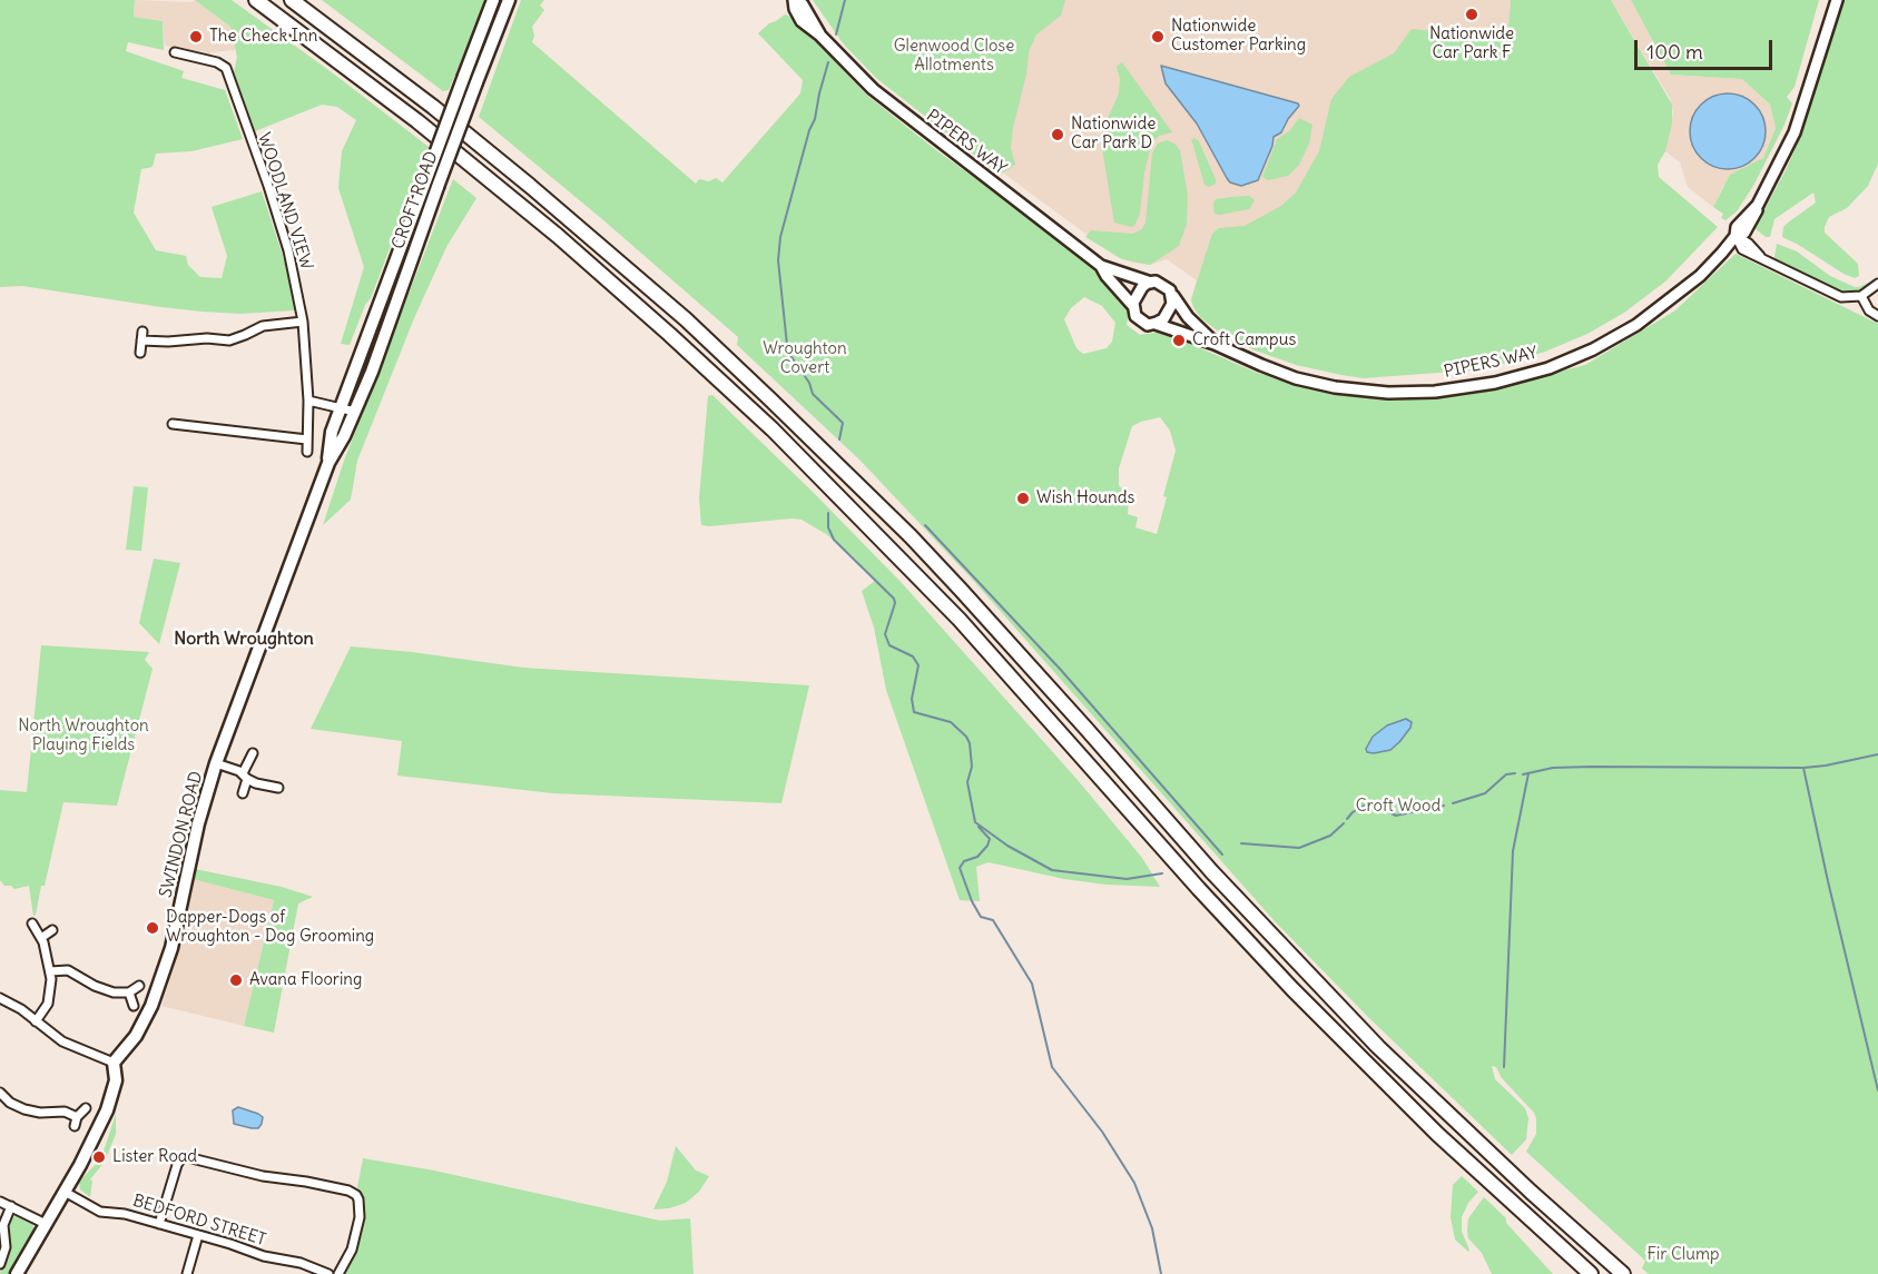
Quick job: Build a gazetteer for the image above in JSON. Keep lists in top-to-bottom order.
{
  "streets": {
    "main road": ["PIPERS WAY", "CROFT ROAD", "SWINDON ROAD"],
    "street": ["WOODLAND VIEW", "BEDFORD STREET"]
  },
  "crossings": [
    ["CROFT ROAD", "SWINDON ROAD"]
  ],
  "districts": ["North Wroughton"],
  "parks": [
    "Glenwood Close Allotments",
    "Wroughton Covert",
    "North Wroughton Playing Fields",
    "Croft Wood",
    "Fir Clump"
  ],
  "places": [
    "Nationwide Car Park F",
    "The Check Inn",
    "Nationwide Customer Parking",
    "Nationwide Car Park D",
    "Croft Campus",
    "Wish Hounds",
    "Dapper-Dogs of Wroughton - Dog Grooming",
    "Avana Flooring",
    "Lister Road"
  ],
  "scale_bar": "100 m"
}
